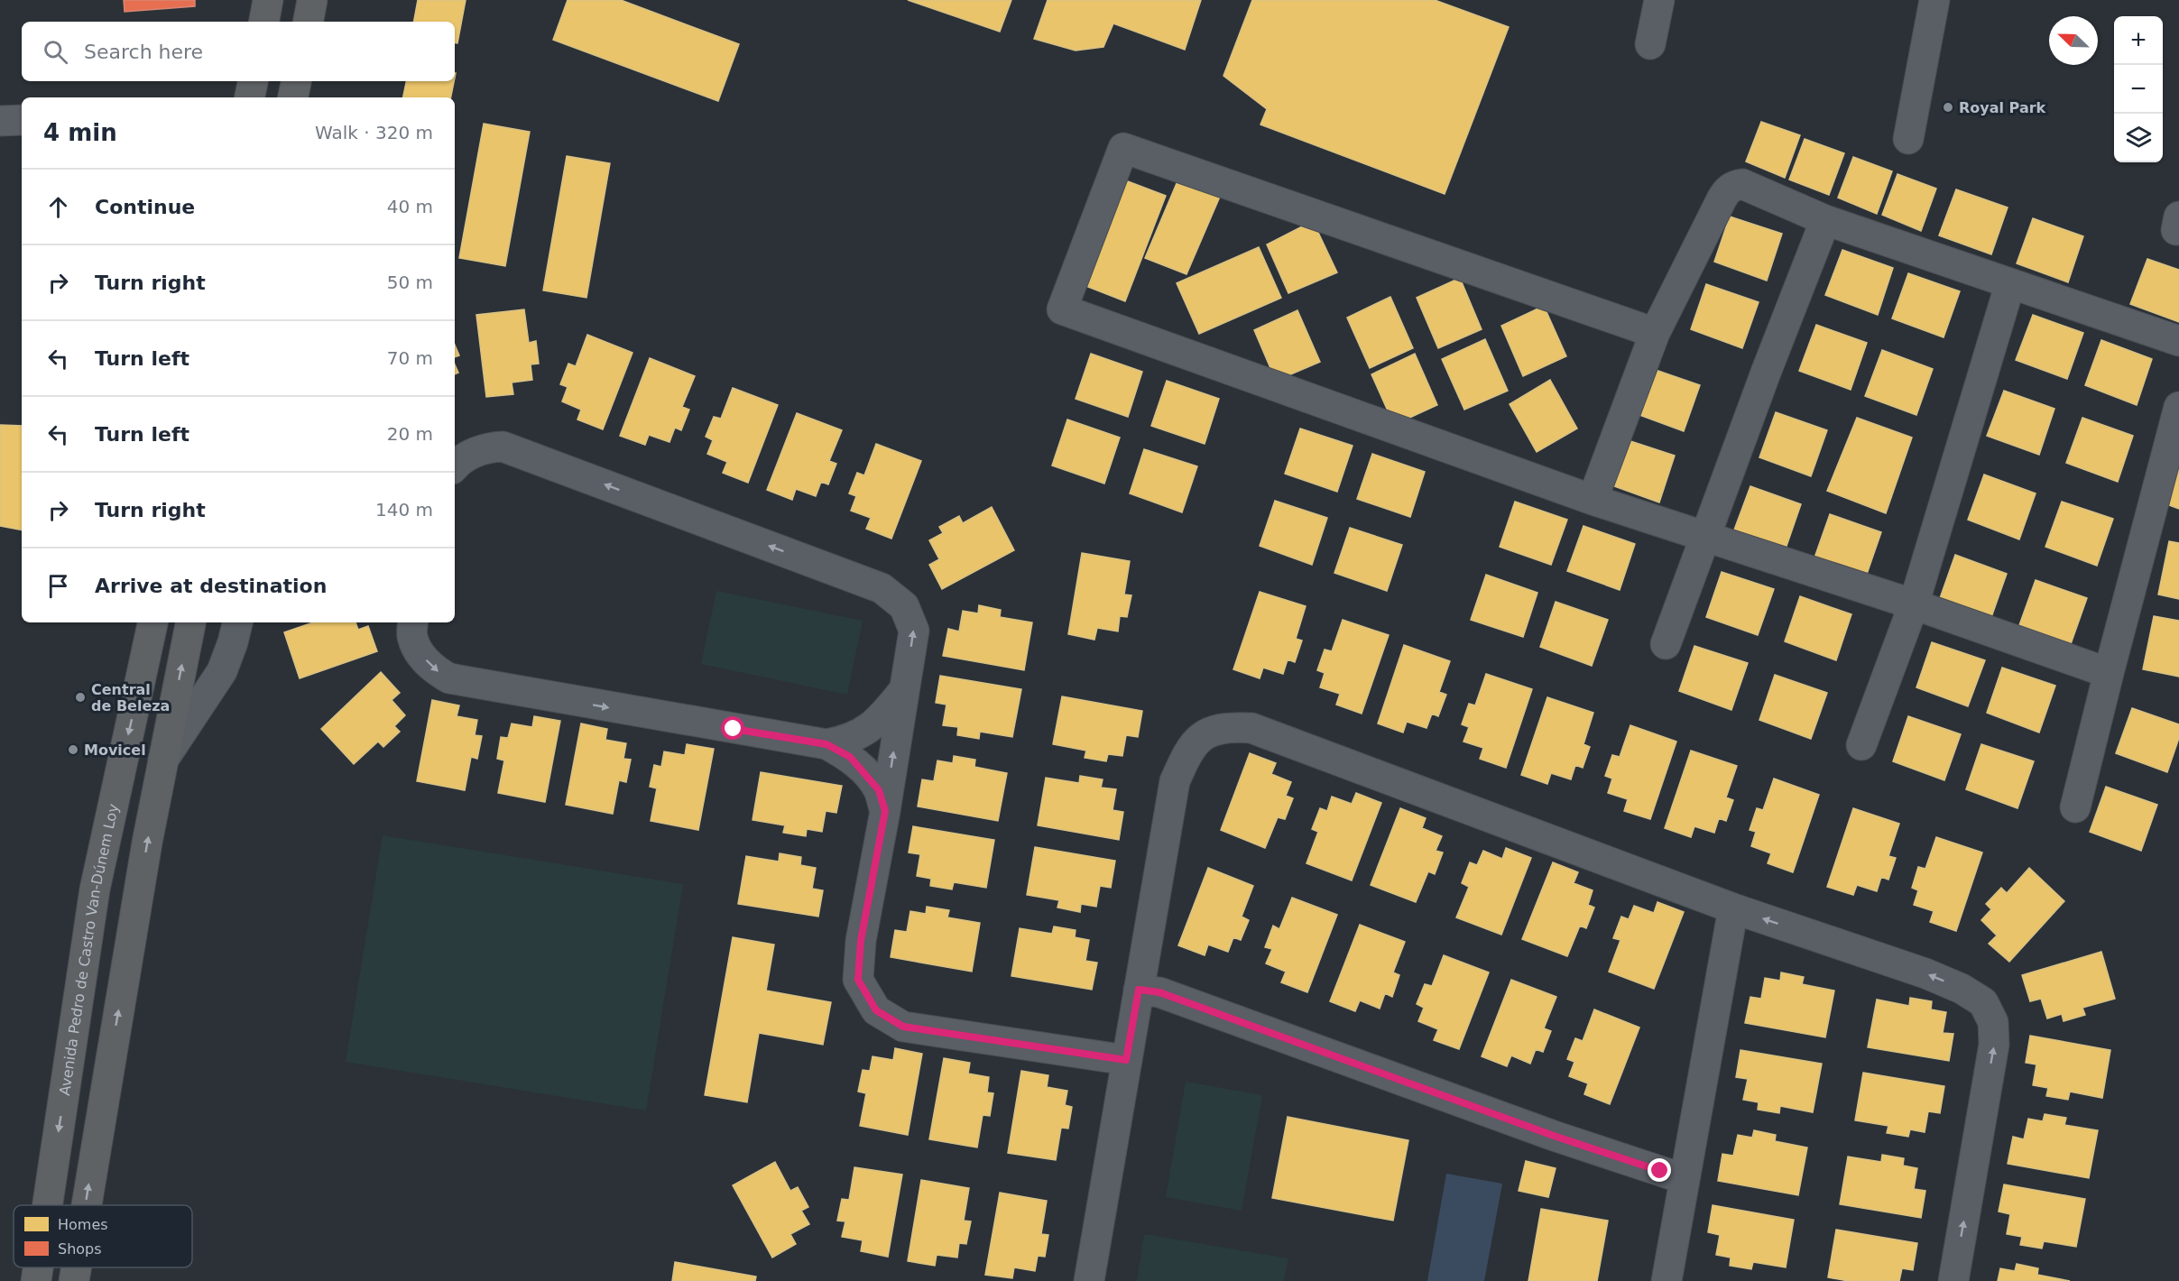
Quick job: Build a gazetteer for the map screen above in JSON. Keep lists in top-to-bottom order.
{
  "streets": {
    "highway": ["Avenida Pedro de Castro Van-Dúnem Loy"]
  },
  "places": ["Royal Park", "Central de Beleza", "Movicel"],
  "legend": ["Homes", "Shops"],
  "north": "top left",
  "page": {
    "map_buttons": ["+", "−"],
    "search": "Search here",
    "heading": ["4 min", "Walk · 320 m"],
    "list": [
      ["Continue", "40 m"],
      ["Turn right", "50 m"],
      ["Turn left", "70 m"],
      ["Turn left", "20 m"],
      ["Turn right", "140 m"],
      "Arrive at destination"
    ]
  }
}
